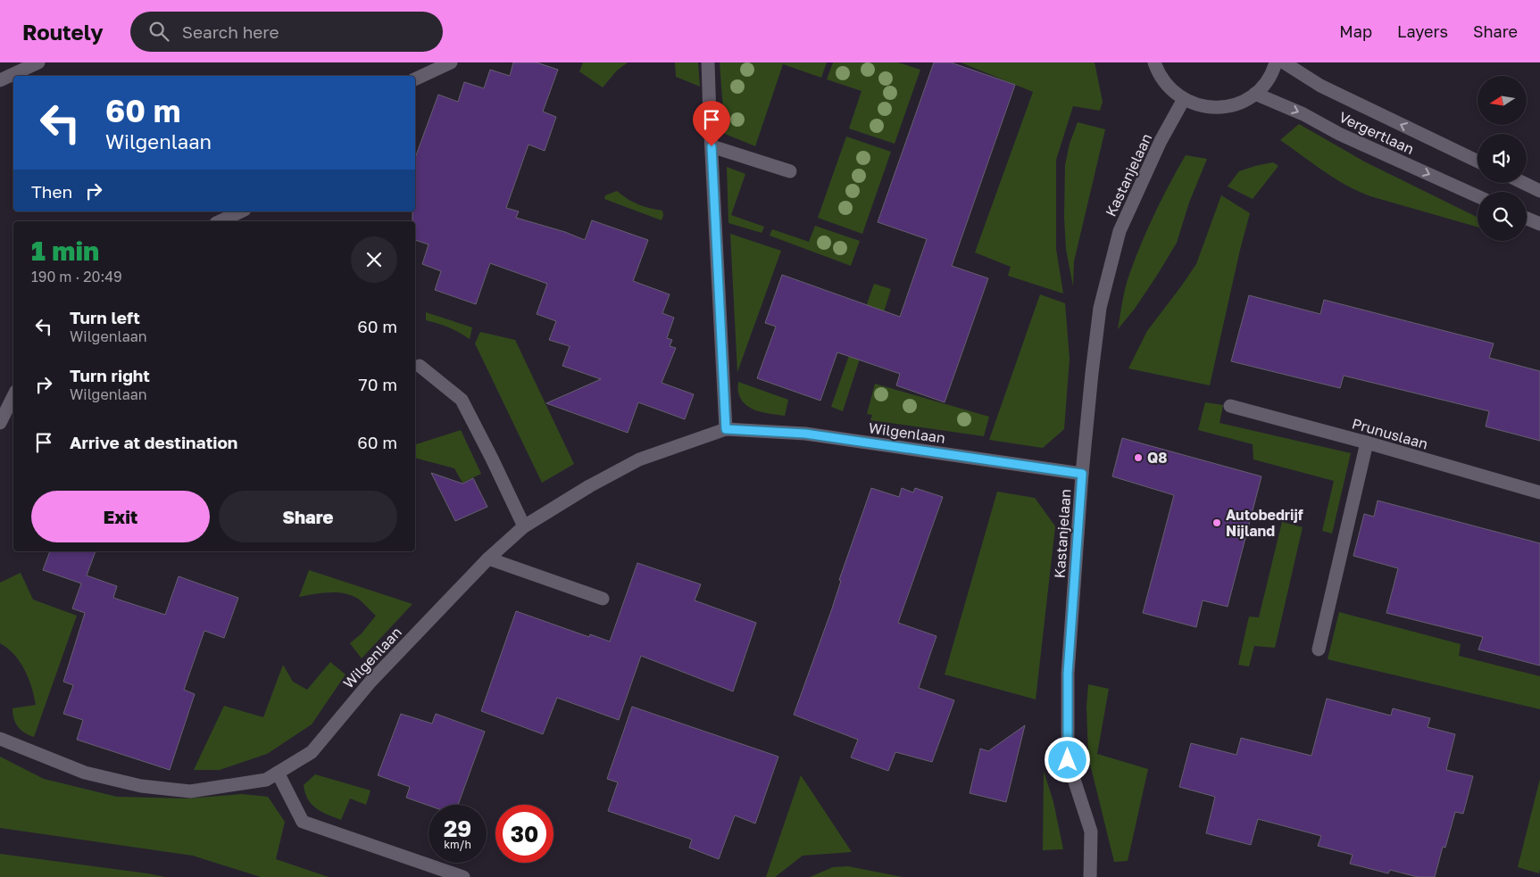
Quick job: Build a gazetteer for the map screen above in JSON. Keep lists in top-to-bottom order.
{
  "streets": {
    "street": [
      "Vergertlaan",
      "Kastanjelaan",
      "Wilgenlaan",
      "Prunuslaan"
    ]
  },
  "crossings": [
    ["Kastanjelaan", "Wilgenlaan"]
  ],
  "places": ["Q8", "Autobedrijf Nijland"],
  "north": "left",
  "page": {
    "header": "Routely",
    "search": "Search here",
    "nav": ["Map", "Layers", "Share"],
    "turn": ["60 m", "Wilgenlaan"],
    "then": "Then",
    "heading": ["1 min", "190 m · 20:49"],
    "list": [
      {
        "name": "Turn left",
        "note": "Wilgenlaan",
        "value": "60 m"
      },
      {
        "name": "Turn right",
        "note": "Wilgenlaan",
        "value": "70 m"
      },
      {
        "name": "Arrive at destination",
        "value": "60 m"
      }
    ],
    "buttons": ["Exit", "Share"],
    "speed": "29 km/h",
    "limit": "30"
  }
}
